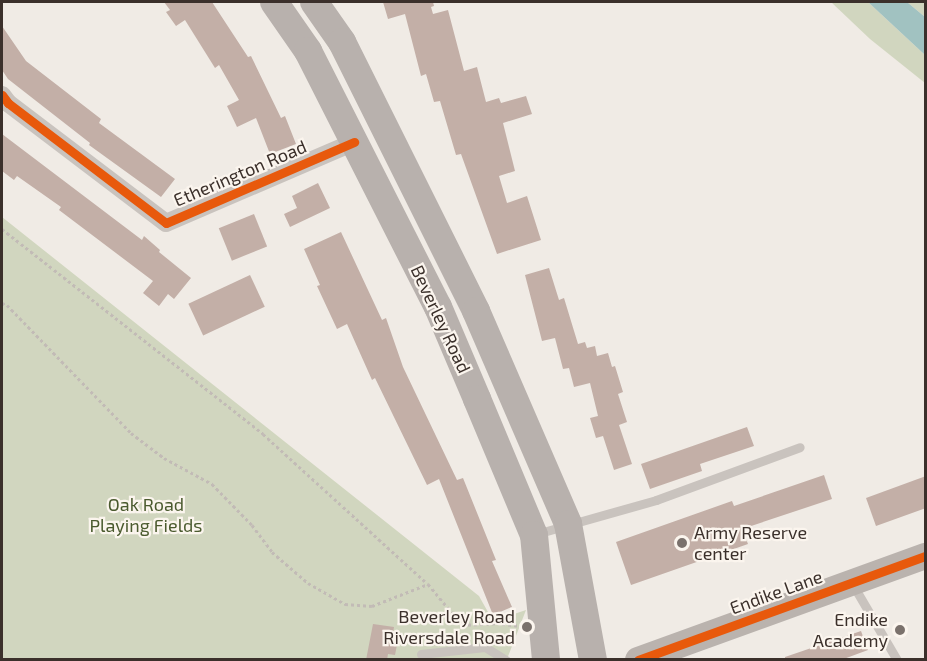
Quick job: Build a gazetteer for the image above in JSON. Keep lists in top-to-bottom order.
{
  "streets": {
    "main road": ["Beverley Road"],
    "street": ["Etherington Road", "Endike Lane"]
  },
  "crossings": [
    ["Etherington Road", "Beverley Road"]
  ],
  "parks": ["Oak Road Playing Fields"],
  "places": ["Army Reserve center", "Beverley Road Riversdale Road", "Endike Academy"]
}
